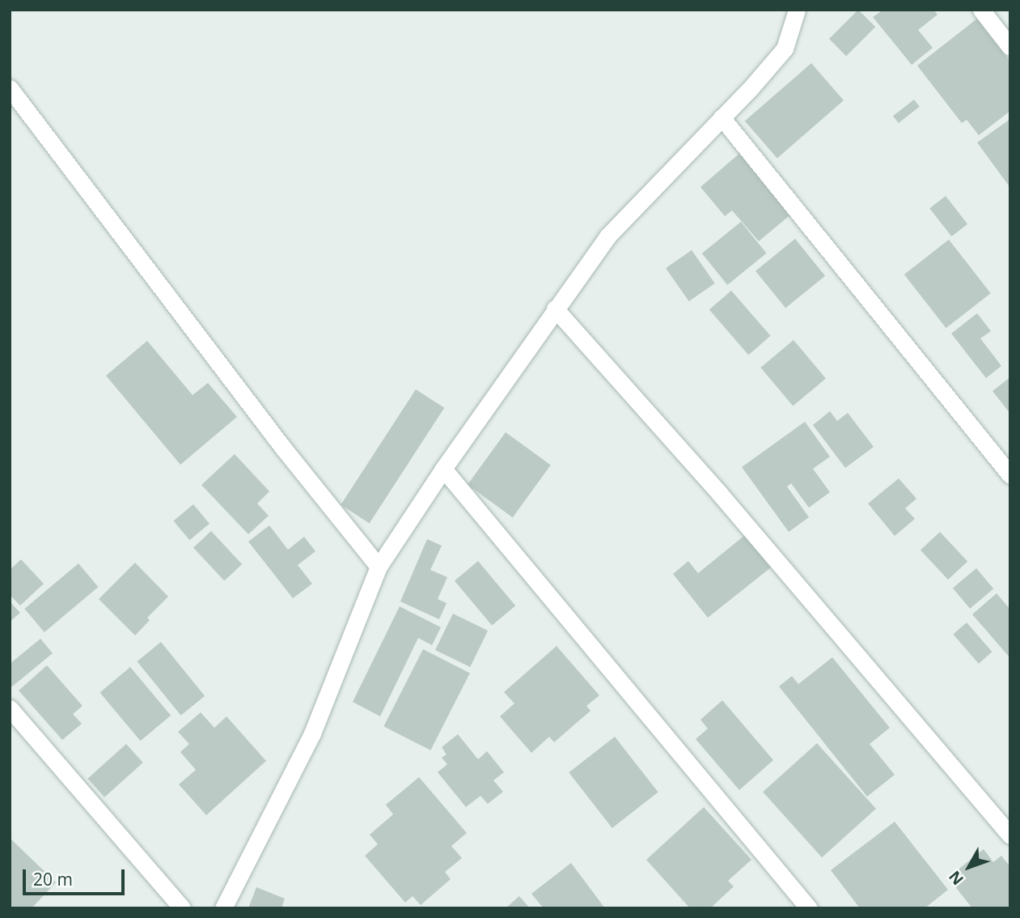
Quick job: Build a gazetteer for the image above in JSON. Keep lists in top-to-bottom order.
{
  "scale_bar": "20 m",
  "north": "bottom left"
}
